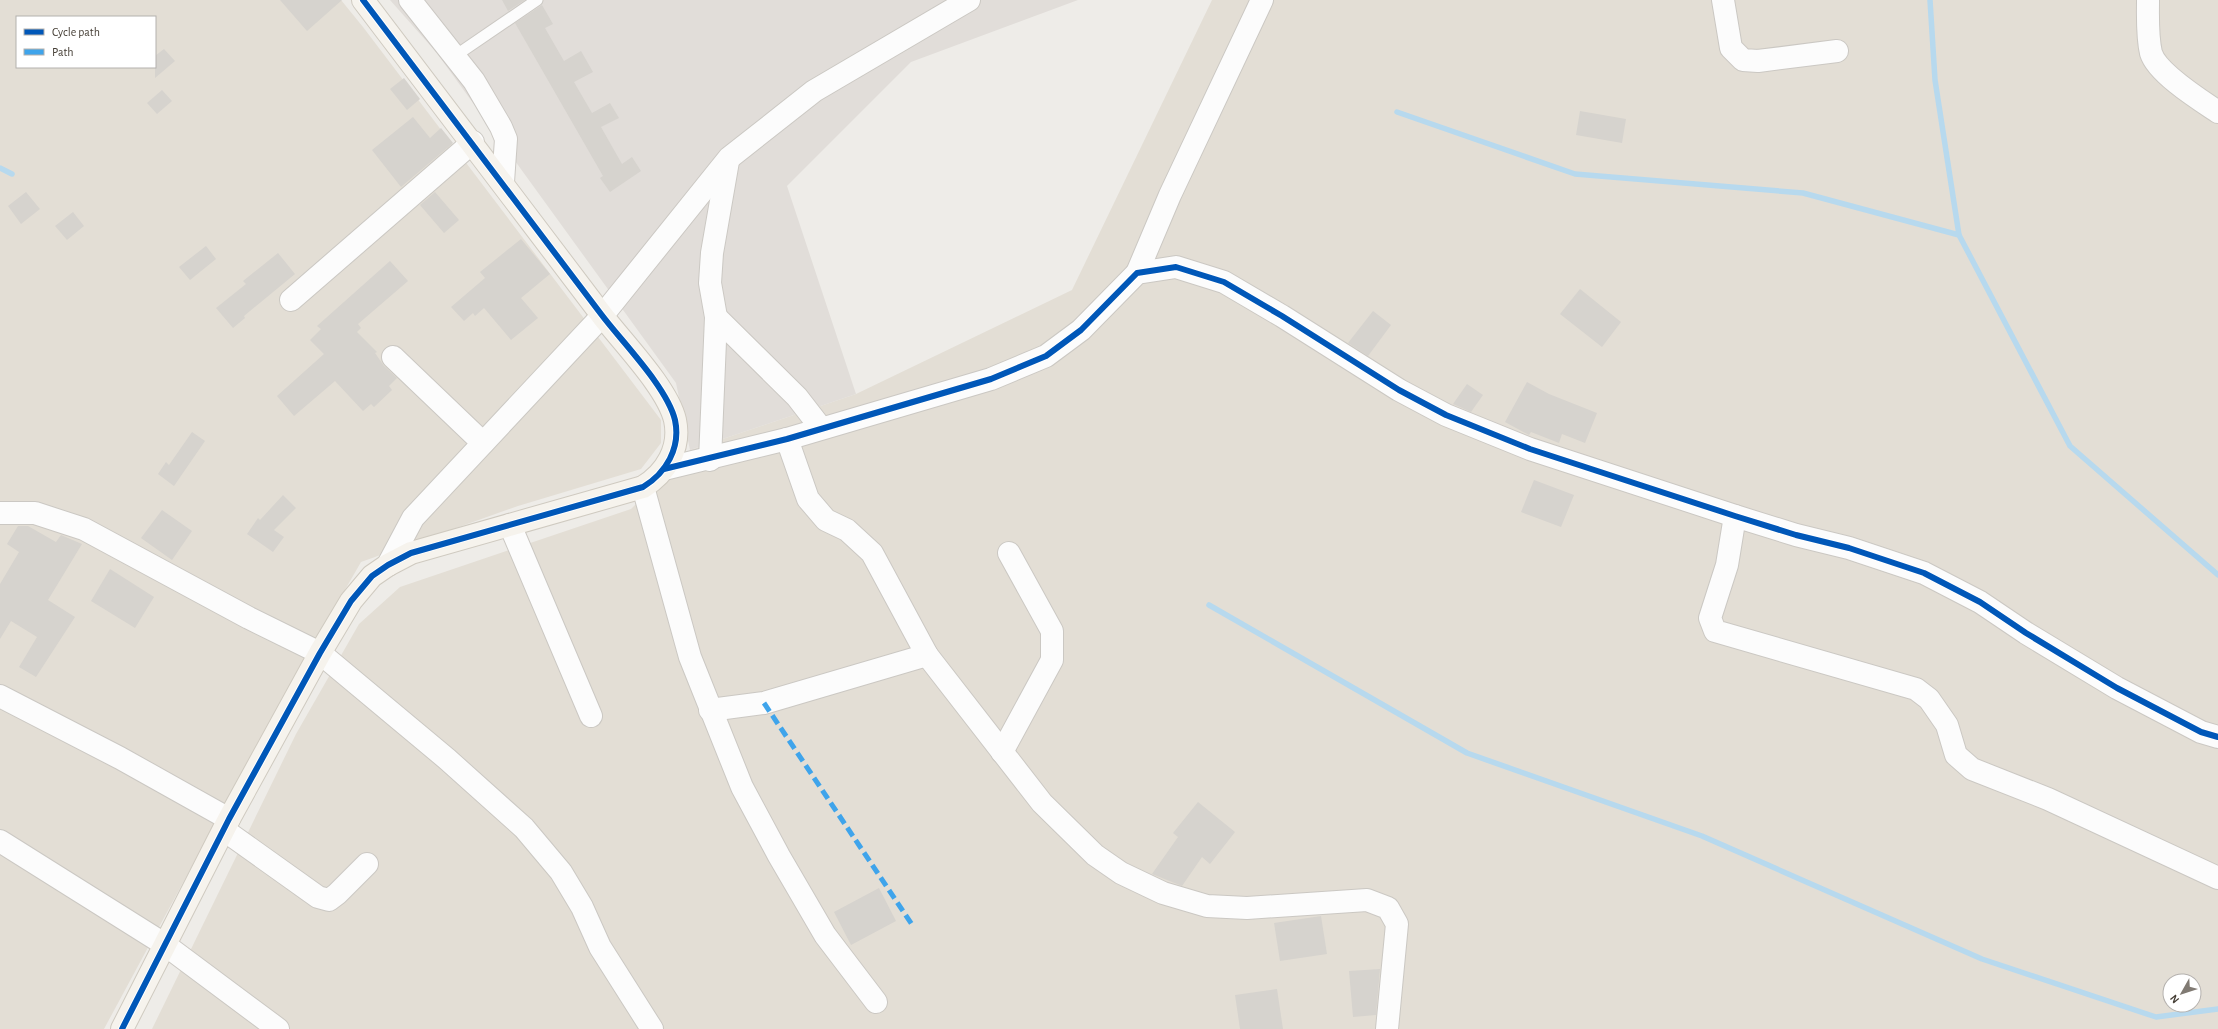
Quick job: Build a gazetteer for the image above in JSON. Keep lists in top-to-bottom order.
{
  "legend": ["Cycle path", "Path"],
  "north": "bottom left"
}
